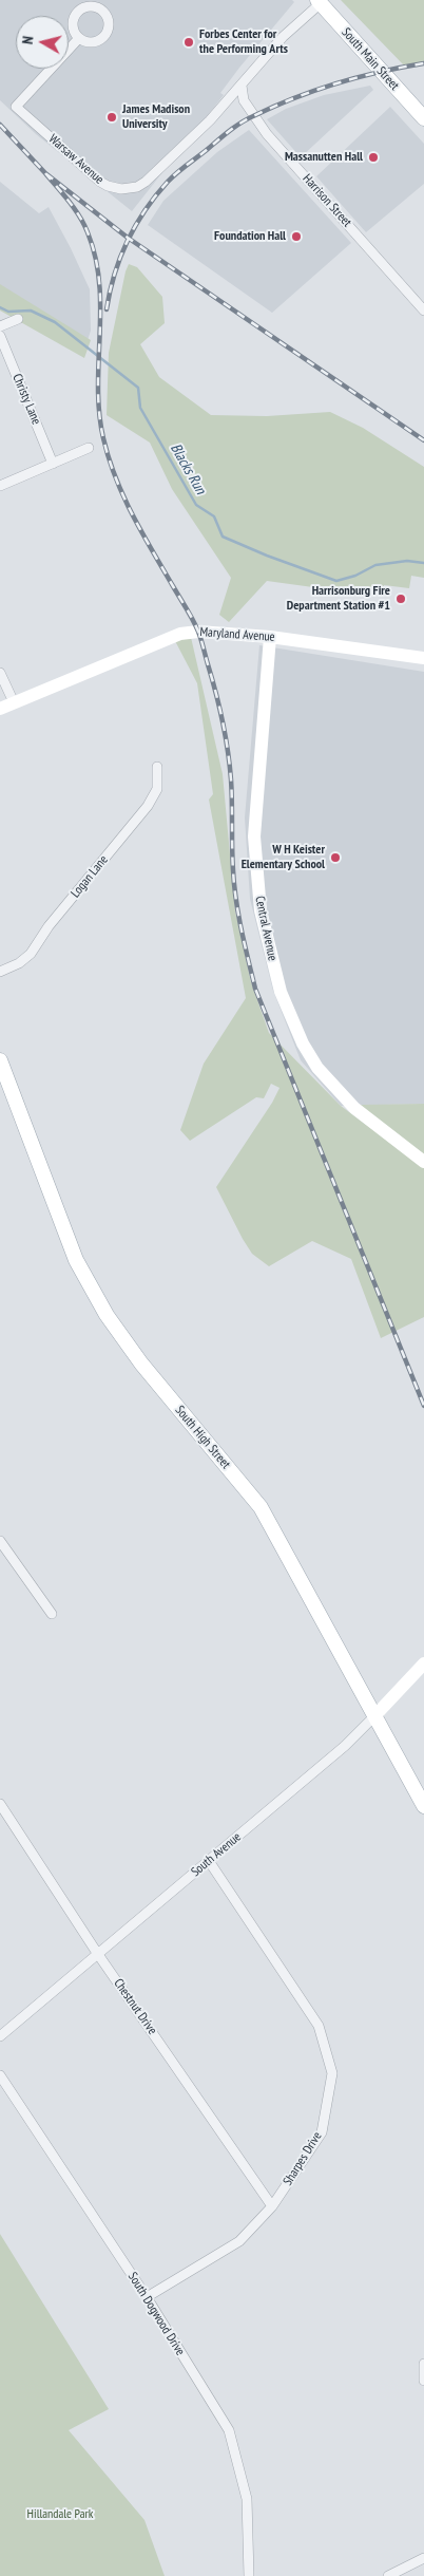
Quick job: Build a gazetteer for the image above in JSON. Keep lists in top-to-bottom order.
{
  "streets": {
    "main road": ["South Main Street", "South High Street"],
    "street": [
      "Warsaw Avenue",
      "Harrison Street",
      "Christy Lane",
      "Maryland Avenue",
      "Logan Lane",
      "Central Avenue",
      "South Avenue",
      "Chestnut Drive",
      "Sharpes Drive",
      "South Dogwood Drive"
    ]
  },
  "crossings": [
    ["South Main Street", "Warsaw Avenue"],
    ["Warsaw Avenue", "Harrison Street"],
    ["Maryland Avenue", "Central Avenue"],
    ["South High Street", "South Avenue"],
    ["South Avenue", "Chestnut Drive"],
    ["South Avenue", "Sharpes Drive"],
    ["Chestnut Drive", "Sharpes Drive"],
    ["Sharpes Drive", "South Dogwood Drive"]
  ],
  "water": ["Blacks Run"],
  "parks": ["Hillandale Park"],
  "places": [
    "Forbes Center for the Performing Arts",
    "James Madison University",
    "Massanutten Hall",
    "Foundation Hall",
    "Harrisonburg Fire Department Station #1",
    "W H Keister Elementary School"
  ],
  "north": "left"
}
